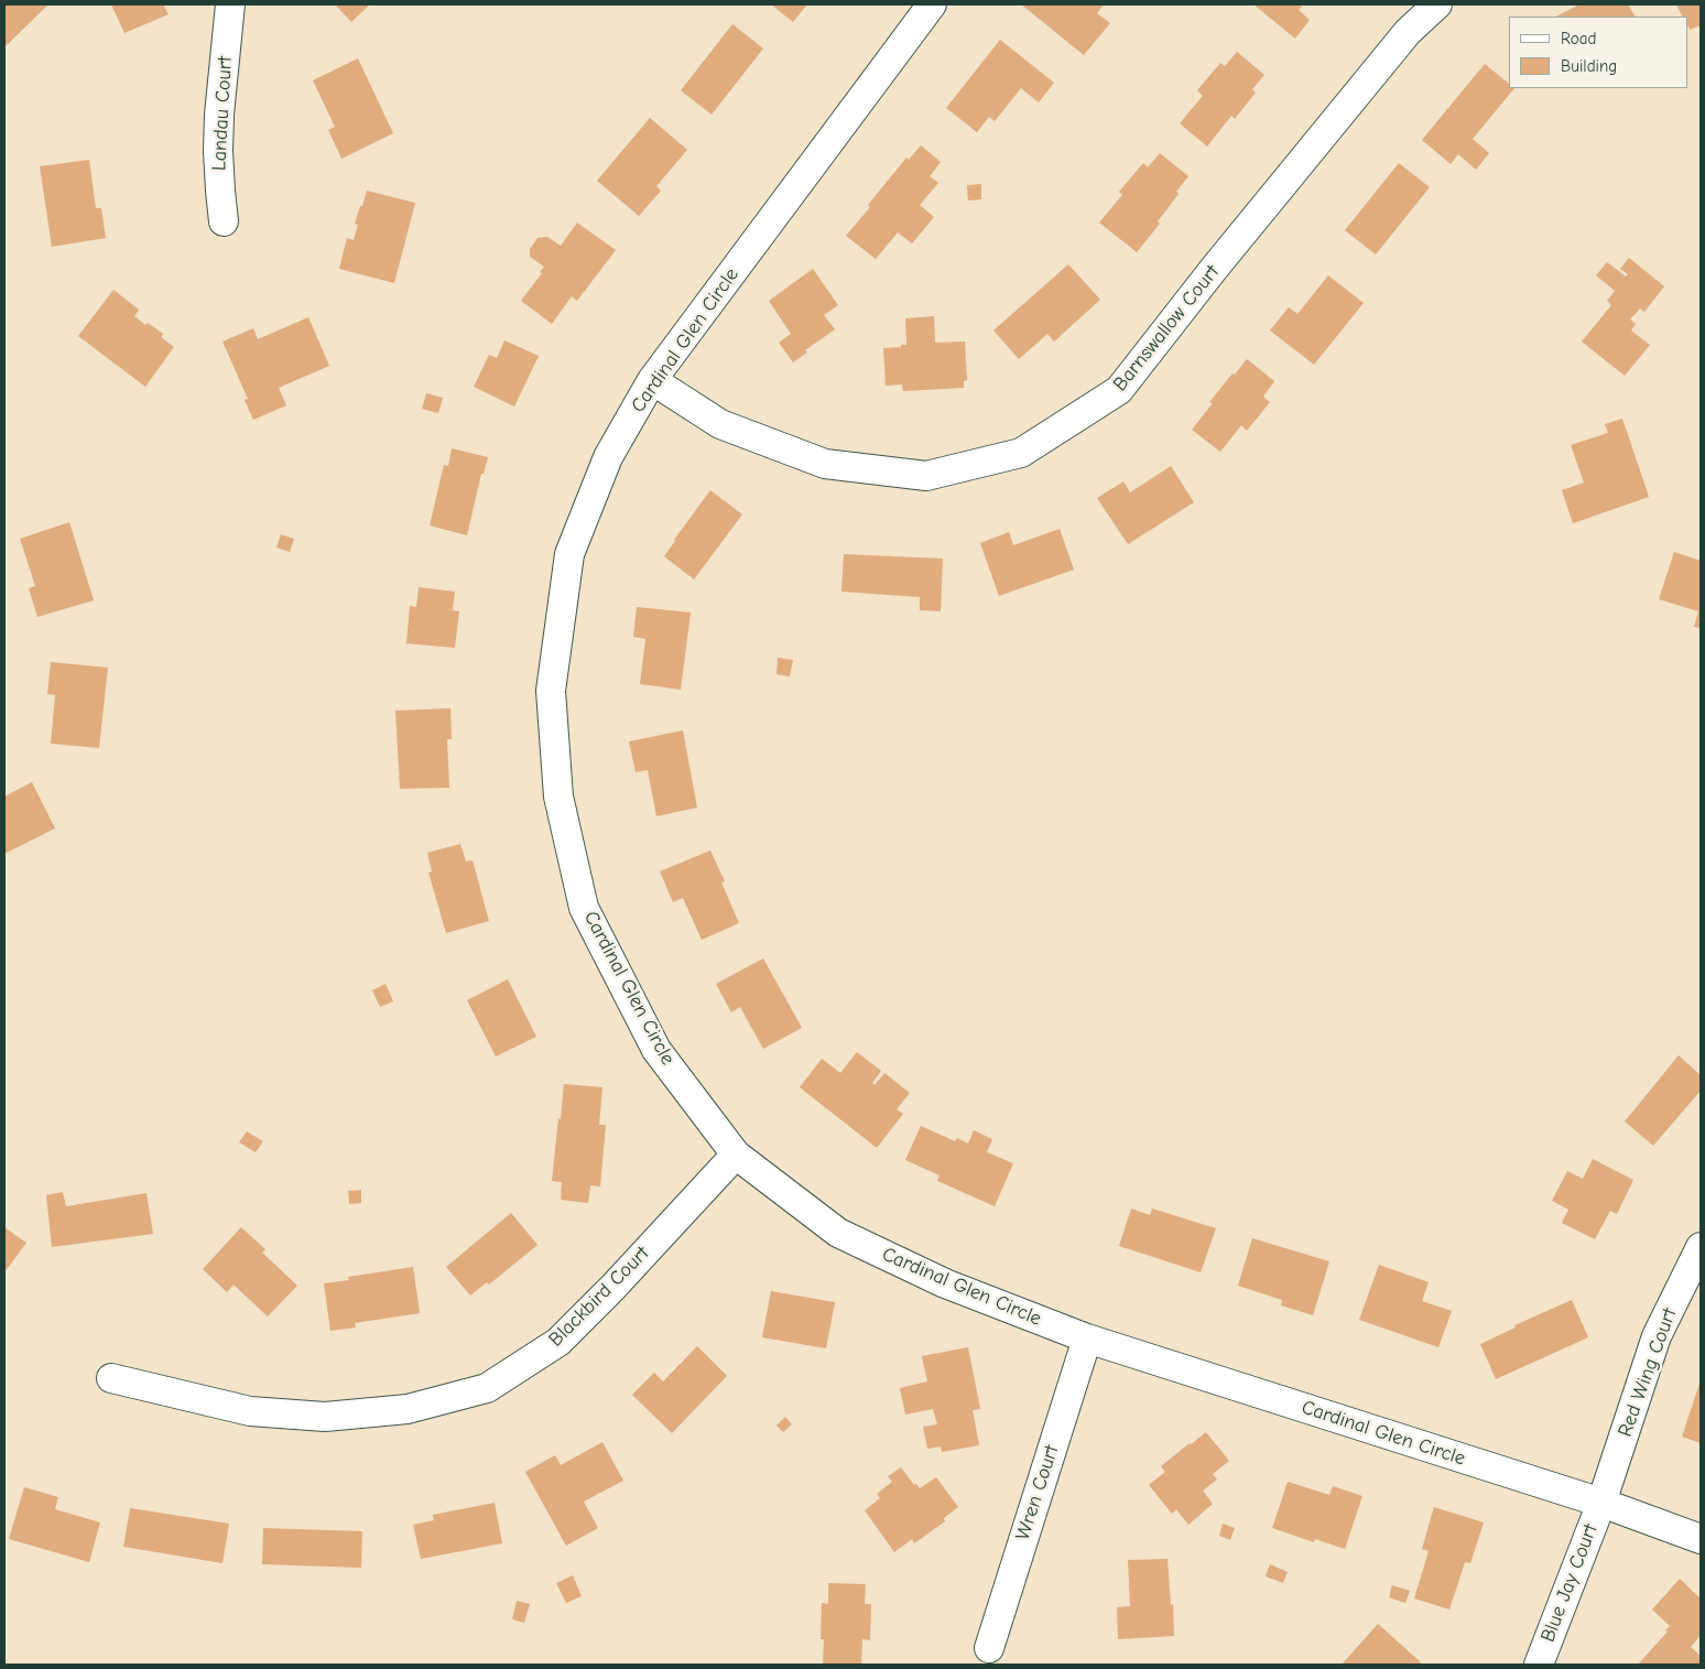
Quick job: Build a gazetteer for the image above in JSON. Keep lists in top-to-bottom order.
{
  "streets": {
    "street": [
      "Landau Court",
      "Barnswallow Court",
      "Cardinal Glen Circle",
      "Blackbird Court",
      "Red Wing Court",
      "Wren Court",
      "Blue Jay Court"
    ]
  },
  "crossings": [
    ["Barnswallow Court", "Cardinal Glen Circle"],
    ["Cardinal Glen Circle", "Blackbird Court"],
    ["Cardinal Glen Circle", "Red Wing Court"],
    ["Cardinal Glen Circle", "Wren Court"],
    ["Cardinal Glen Circle", "Blue Jay Court"],
    ["Red Wing Court", "Blue Jay Court"]
  ],
  "legend": ["Road", "Building"]
}
